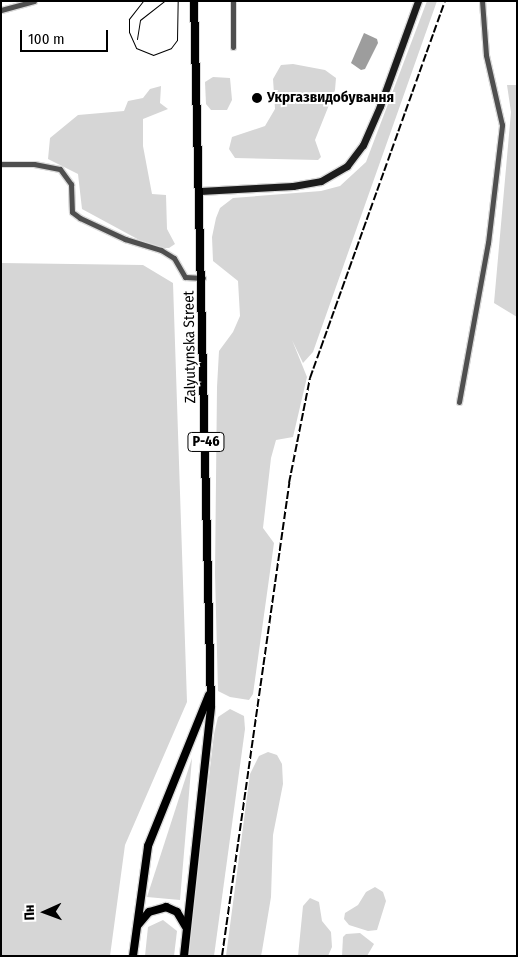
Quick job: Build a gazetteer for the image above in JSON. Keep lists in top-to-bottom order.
{
  "streets": {
    "main road": ["Zalyutynska Street", "Р-46"]
  },
  "crossings": [
    ["Zalyutynska Street", "Р-46"]
  ],
  "places": ["Укргазвидобування"],
  "scale_bar": "100 m",
  "north": "left"
}
